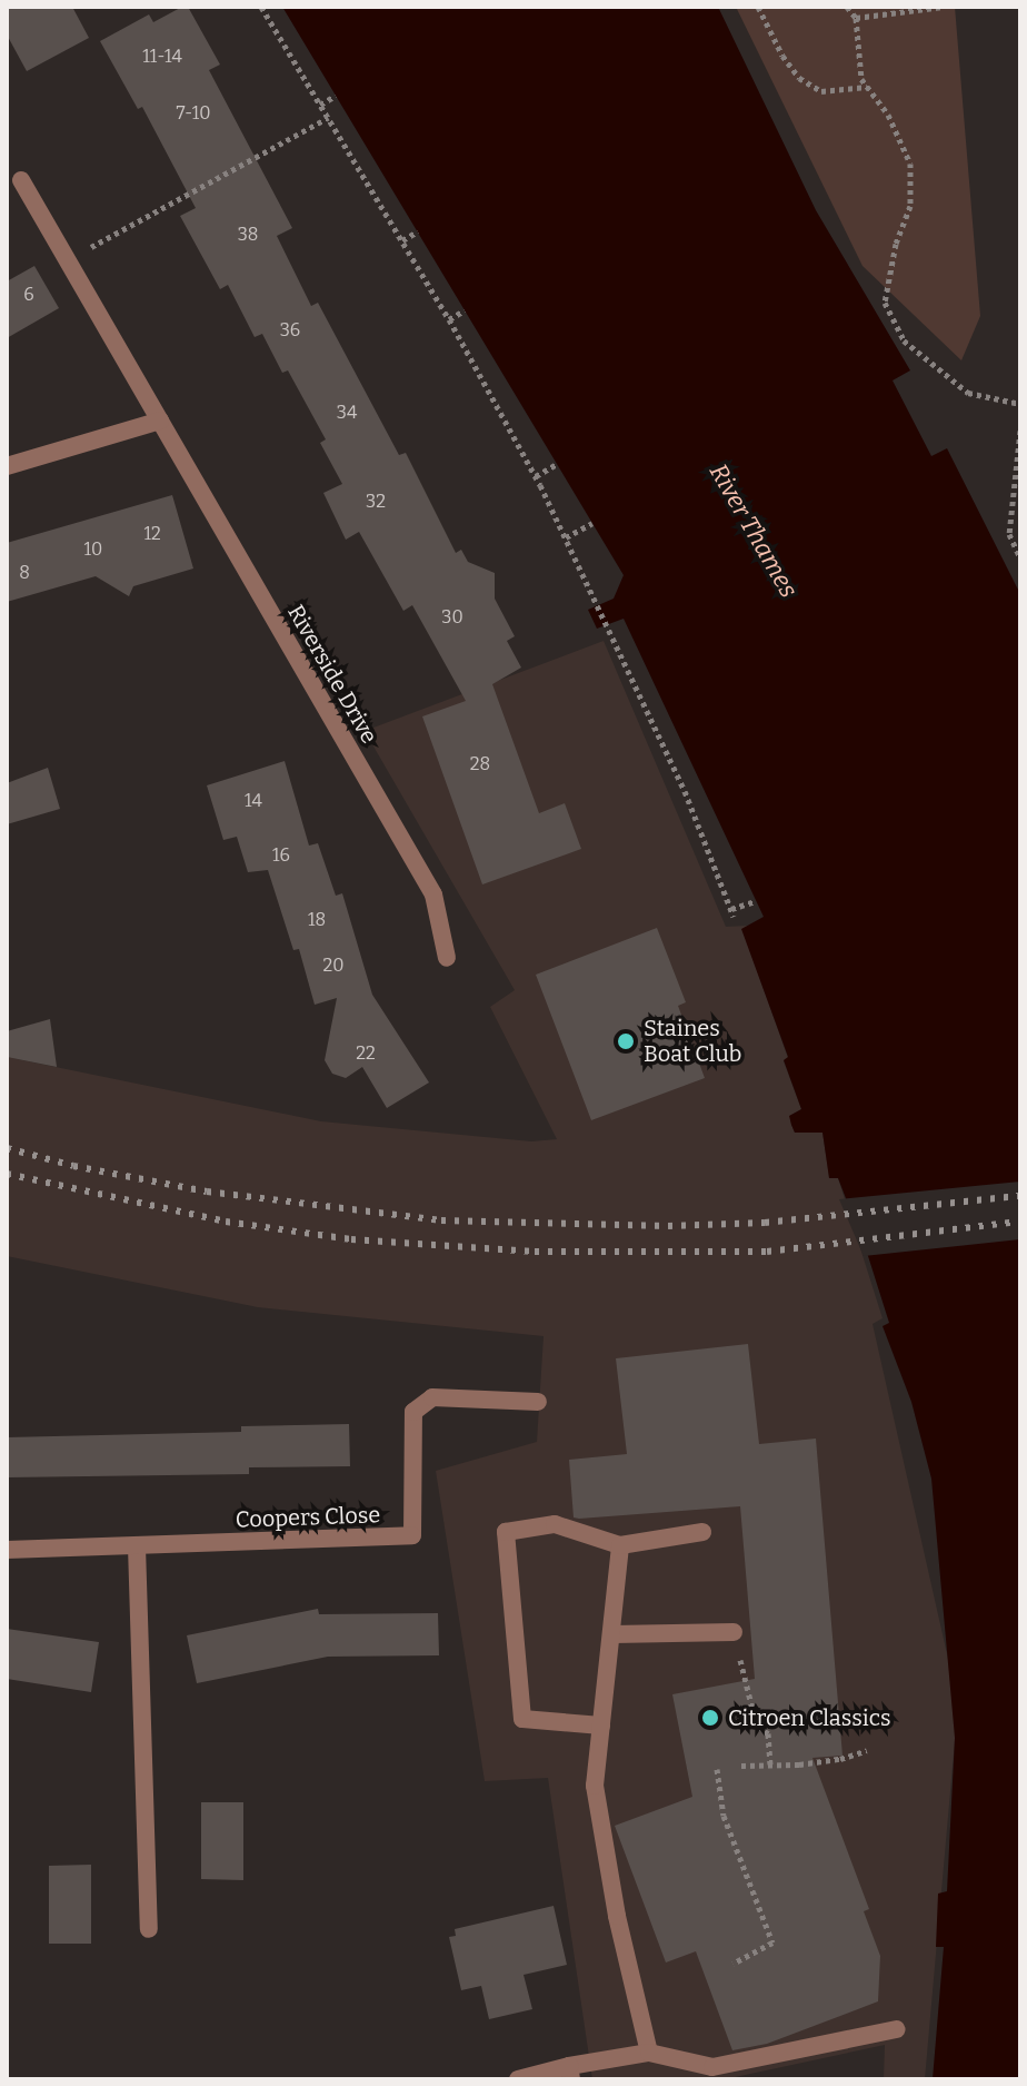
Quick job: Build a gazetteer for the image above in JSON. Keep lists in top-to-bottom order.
{
  "streets": {
    "street": ["Riverside Drive", "Coopers Close"]
  },
  "water": ["River Thames"],
  "places": ["Staines Boat Club", "Citroen Classics"],
  "house_numbers": [
    "11-14",
    "7-10",
    "38",
    "6",
    "36",
    "34",
    "32",
    "12",
    "10",
    "8",
    "30",
    "28",
    "14",
    "16",
    "18",
    "20",
    "22"
  ]
}
